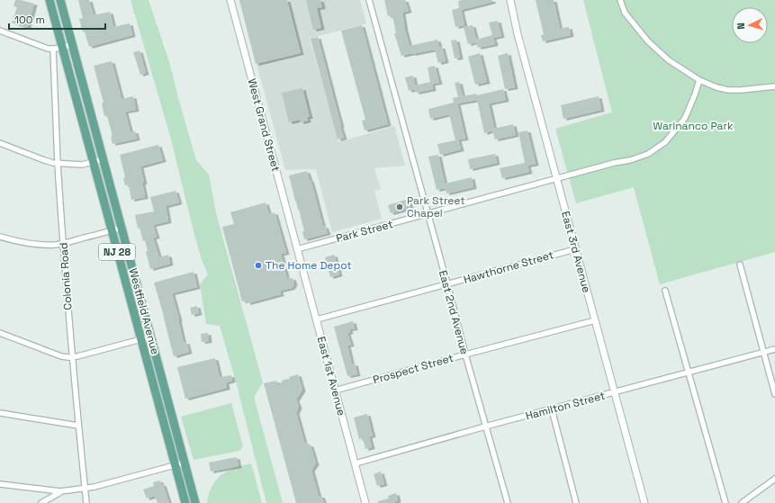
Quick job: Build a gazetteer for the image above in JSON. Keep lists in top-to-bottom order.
{
  "streets": {
    "main road": ["NJ 28", "Westfield Avenue"],
    "street": [
      "West Grand Street",
      "Park Street",
      "East 3rd Avenue",
      "Hawthorne Street",
      "Colonia Road",
      "East 2nd Avenue",
      "Prospect Street",
      "East 1st Avenue",
      "Hamilton Street"
    ]
  },
  "crossings": [
    ["West Grand Street", "Park Street"],
    ["West Grand Street", "East 1st Avenue"],
    ["Park Street", "East 3rd Avenue"],
    ["Park Street", "East 2nd Avenue"],
    ["Park Street", "East 1st Avenue"],
    ["East 3rd Avenue", "Hawthorne Street"],
    ["East 3rd Avenue", "Prospect Street"],
    ["East 3rd Avenue", "Hamilton Street"],
    ["Hawthorne Street", "East 2nd Avenue"],
    ["Hawthorne Street", "East 1st Avenue"],
    ["East 2nd Avenue", "Prospect Street"],
    ["East 2nd Avenue", "Hamilton Street"],
    ["Prospect Street", "East 1st Avenue"],
    ["East 1st Avenue", "Hamilton Street"]
  ],
  "parks": ["Warinanco Park"],
  "places": ["Park Street Chapel", "The Home Depot"],
  "scale_bar": "100 m",
  "north": "left"
}
